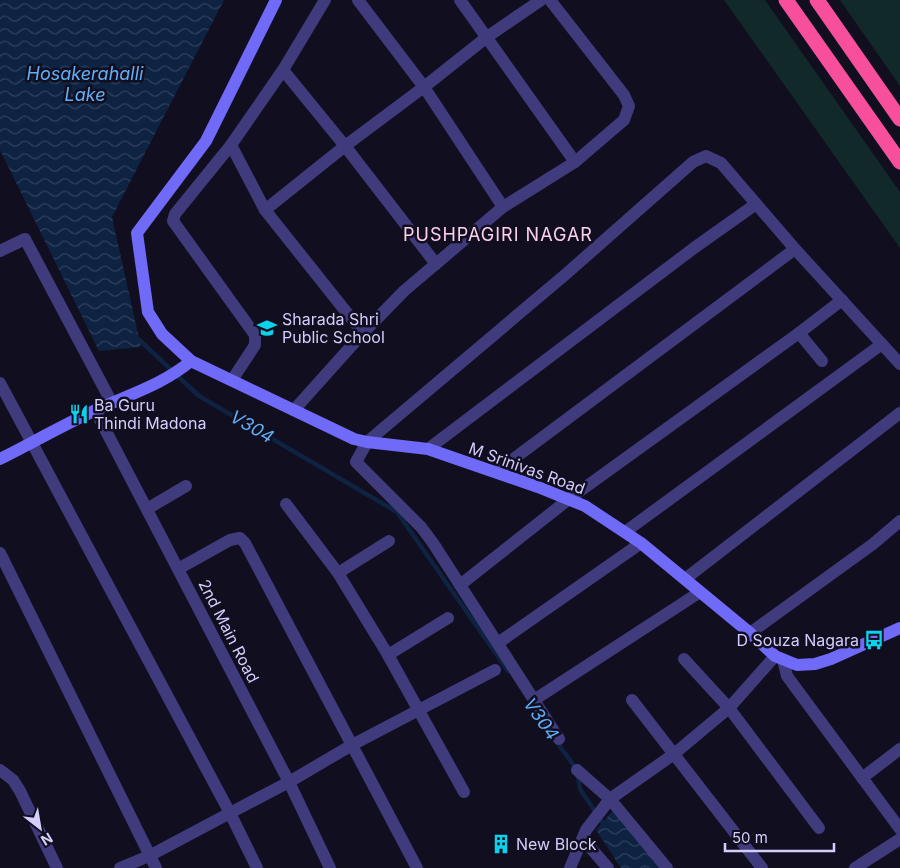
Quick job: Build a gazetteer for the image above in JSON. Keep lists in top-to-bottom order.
{
  "streets": {
    "street": ["M Srinivas Road", "2nd Main Road"]
  },
  "districts": ["PUSHPAGIRI NAGAR"],
  "water": ["Hosakerahalli Lake", "V304"],
  "places": {
    "school or university": ["Sharada Shri Public School"],
    "restaurant": ["Ba Guru Thindi Madona"],
    "bus stop": ["D Souza Nagara"],
    "building": ["New Block"]
  },
  "scale_bar": "50 m",
  "north": "bottom right"
}
